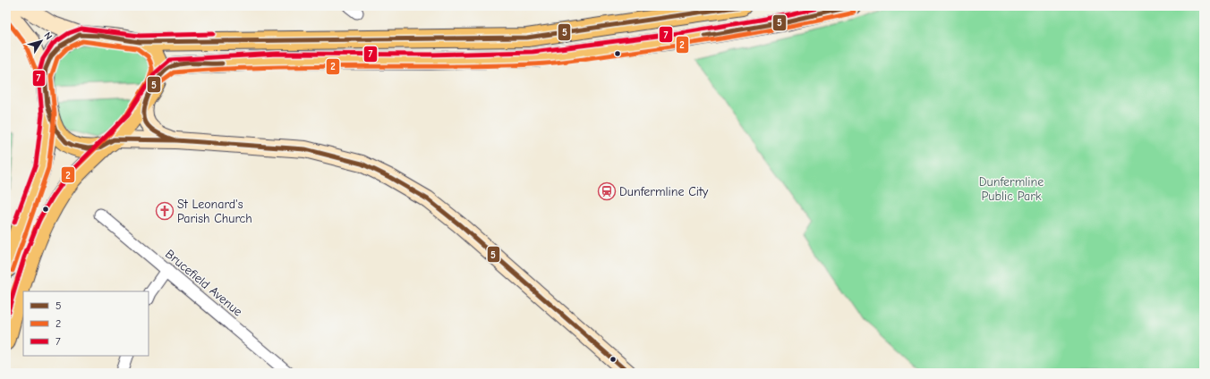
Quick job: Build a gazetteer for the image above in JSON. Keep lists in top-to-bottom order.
{
  "streets": {
    "street": ["Brucefield Avenue"]
  },
  "parks": ["Dunfermline Public Park"],
  "places": {
    "station": ["Dunfermline City"],
    "church": ["St Leonard's Parish Church"]
  },
  "lines": ["transit line 5", "transit line 7", "transit line 2"],
  "legend": ["5", "2", "7"],
  "north": "top right"
}
